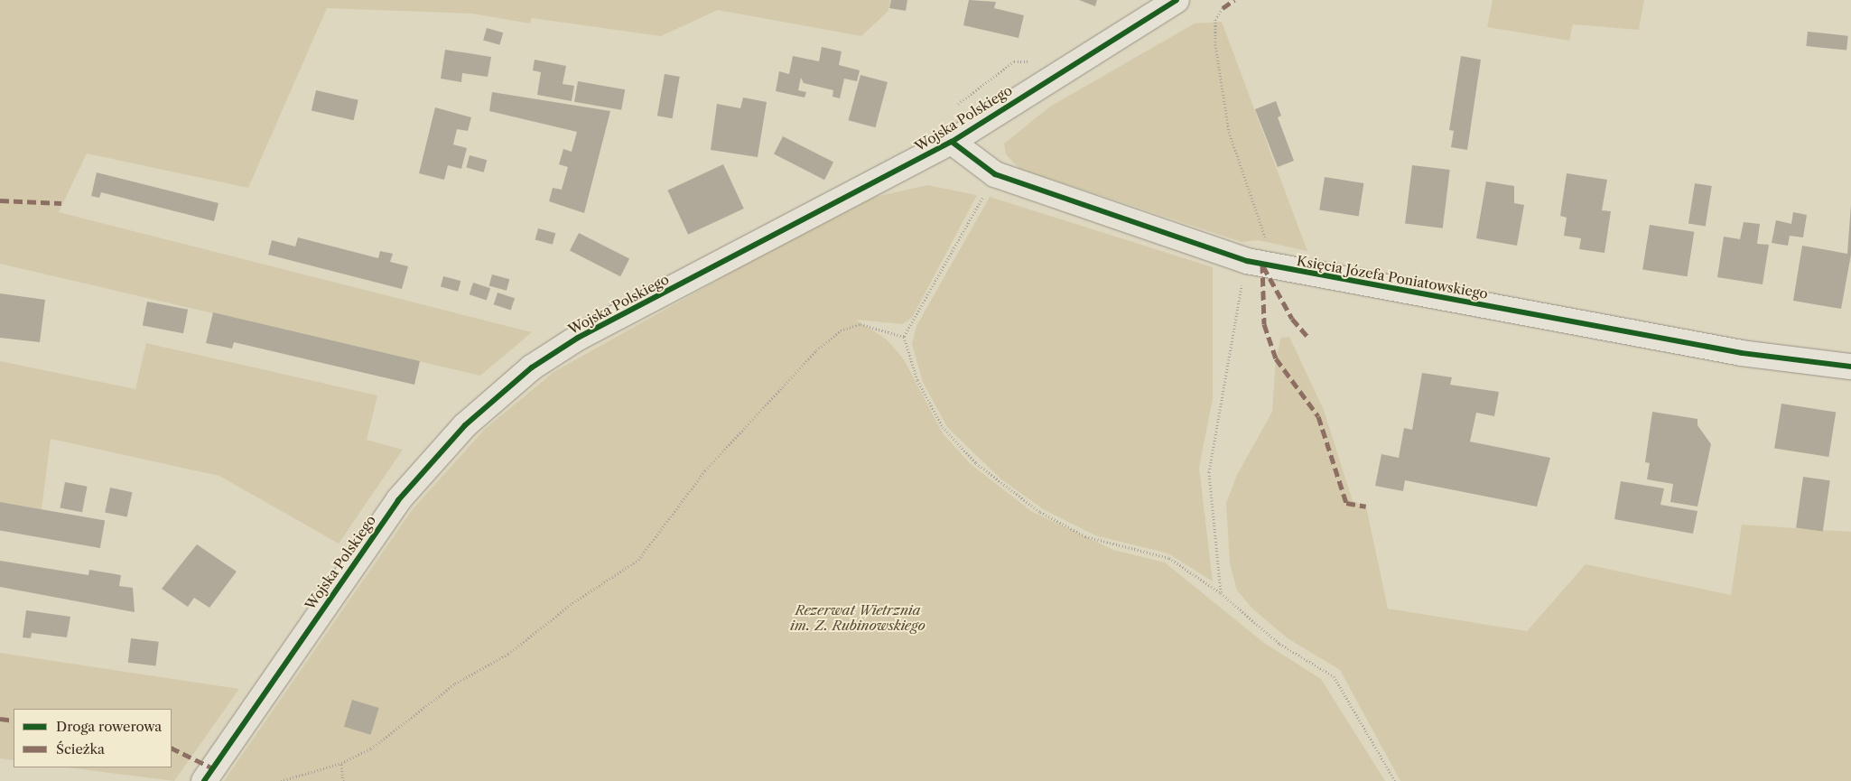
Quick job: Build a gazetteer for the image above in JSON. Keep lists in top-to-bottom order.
{
  "streets": {
    "street": ["Wojska Polskiego", "Księcia Józefa Poniatowskiego"]
  },
  "crossings": [
    ["Wojska Polskiego", "Księcia Józefa Poniatowskiego"]
  ],
  "parks": ["Rezerwat Wietrznia im. Z. Rubinowskiego"],
  "legend": ["Droga rowerowa", "Ścieżka"]
}
